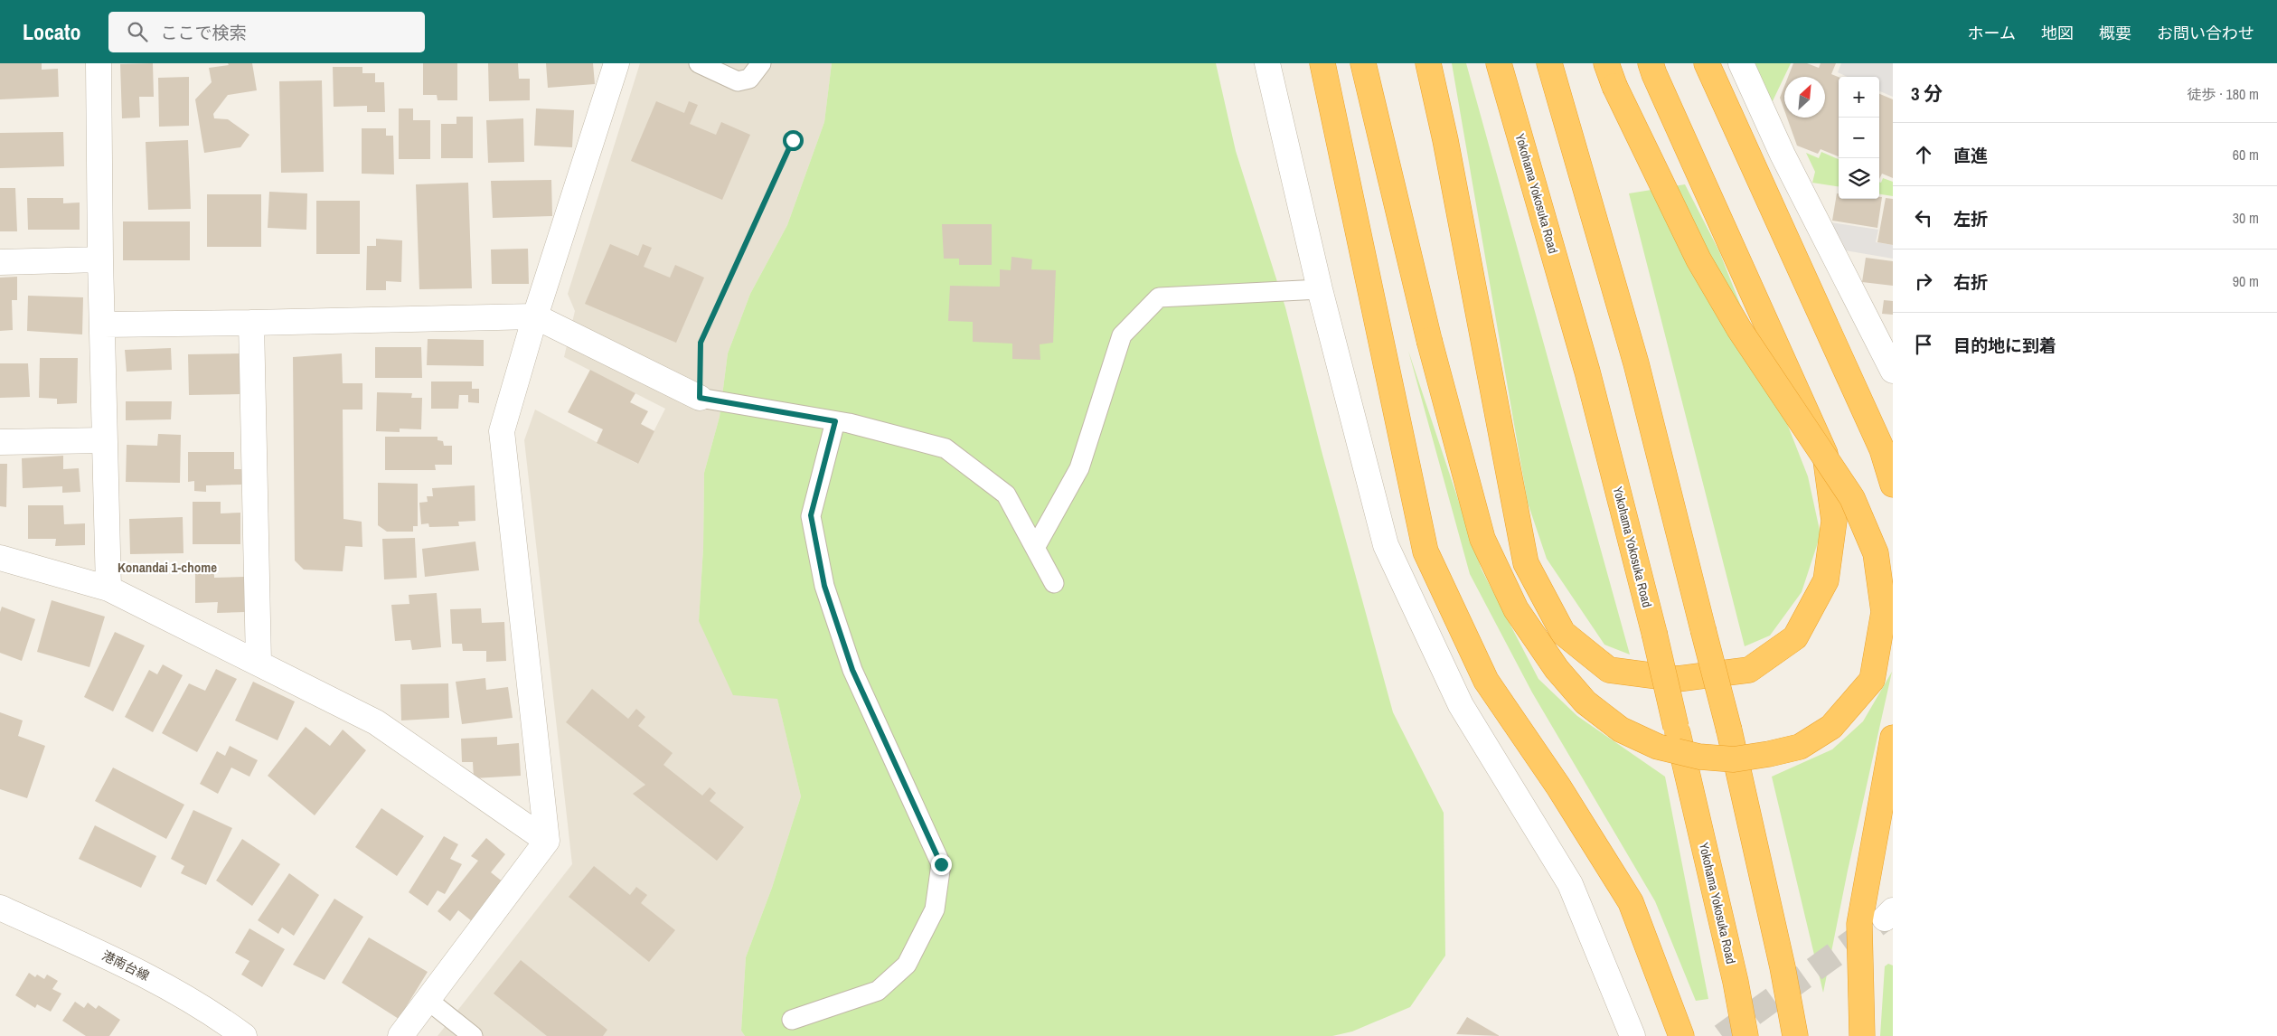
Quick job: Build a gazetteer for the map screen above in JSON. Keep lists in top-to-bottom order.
{
  "streets": {
    "highway": ["Yokohama Yokosuka Road"],
    "street": ["港南台線"]
  },
  "districts": ["Konandai 1-chome"],
  "north": "top right",
  "page": {
    "header": "Locato",
    "search": "ここで検索",
    "nav": [
      "ホーム",
      "地図",
      "概要",
      "お問い合わせ"
    ],
    "heading": ["3 分", "徒歩 · 180 m"],
    "map_buttons": ["+", "−"],
    "list": [
      ["直進", "60 m"],
      ["左折", "30 m"],
      ["右折", "90 m"],
      "目的地に到着"
    ]
  }
}
